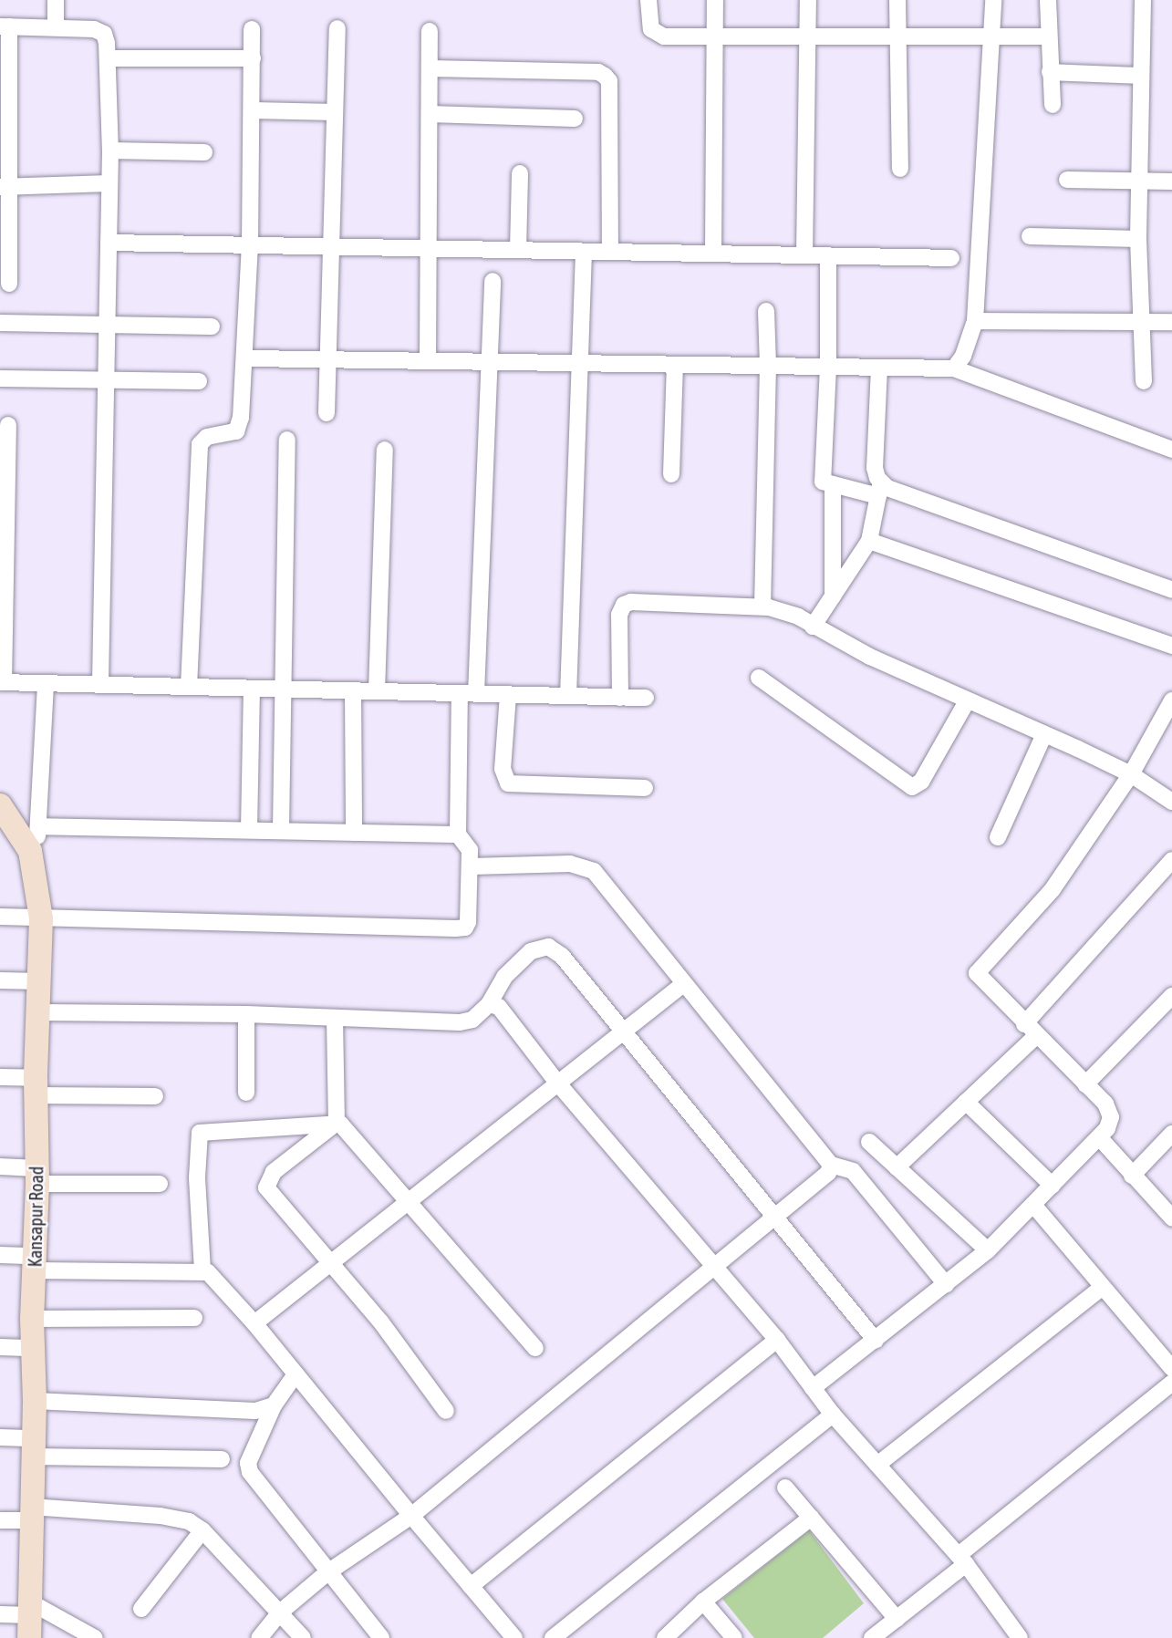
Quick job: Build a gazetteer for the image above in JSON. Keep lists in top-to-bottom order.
{
  "streets": {
    "street": ["Kansapur Road"]
  }
}
